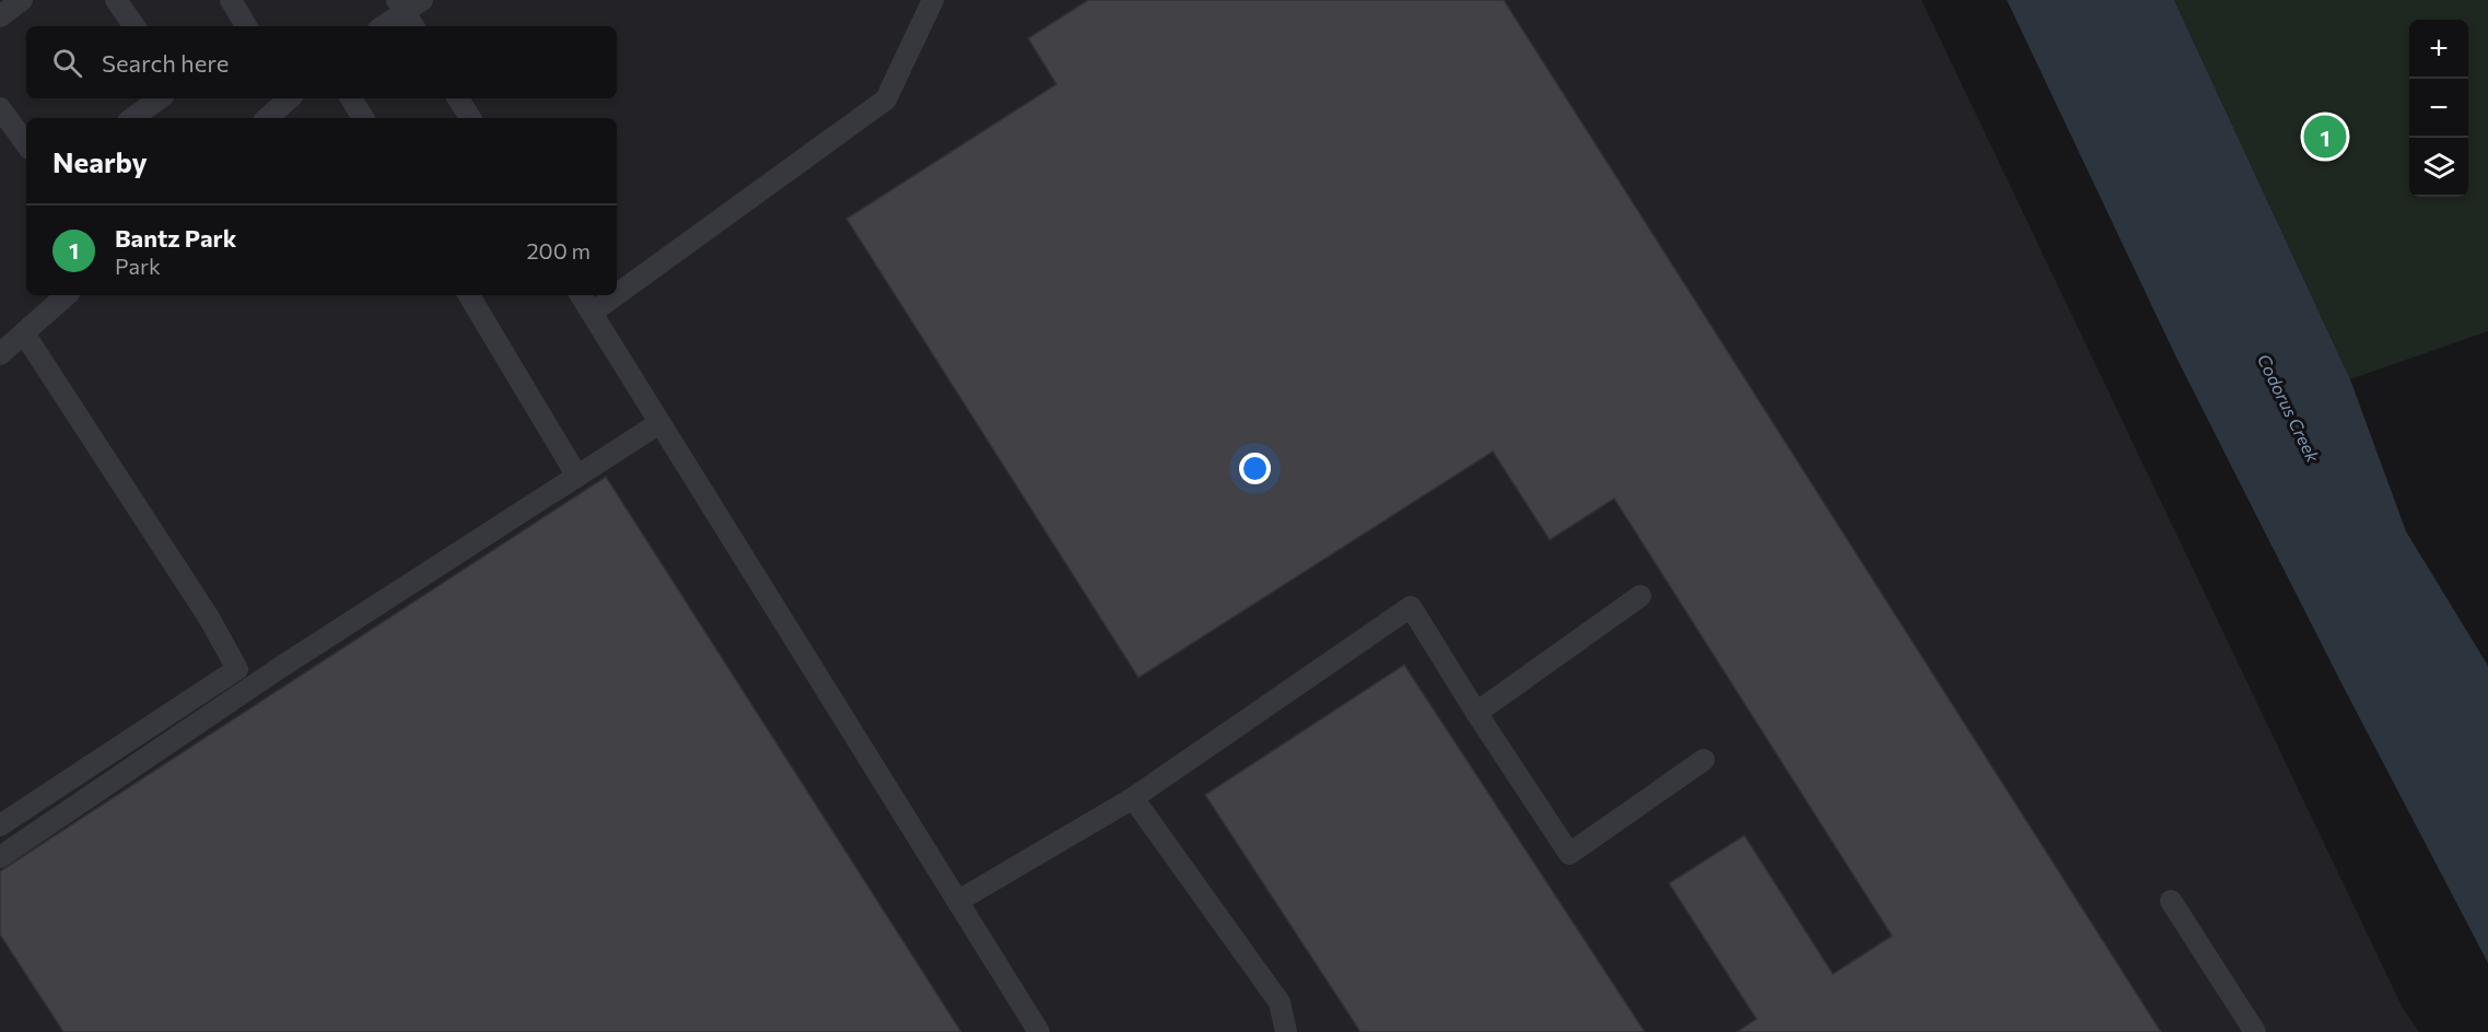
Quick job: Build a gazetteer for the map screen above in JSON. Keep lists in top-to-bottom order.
{
  "water": ["Codorus Creek"],
  "page": {
    "map_buttons": ["+", "−"],
    "search": "Search here",
    "pins": "1",
    "heading": "Nearby",
    "list": [
      {
        "mark": "1",
        "name": "Bantz Park",
        "note": "Park",
        "value": "200 m"
      }
    ]
  }
}
